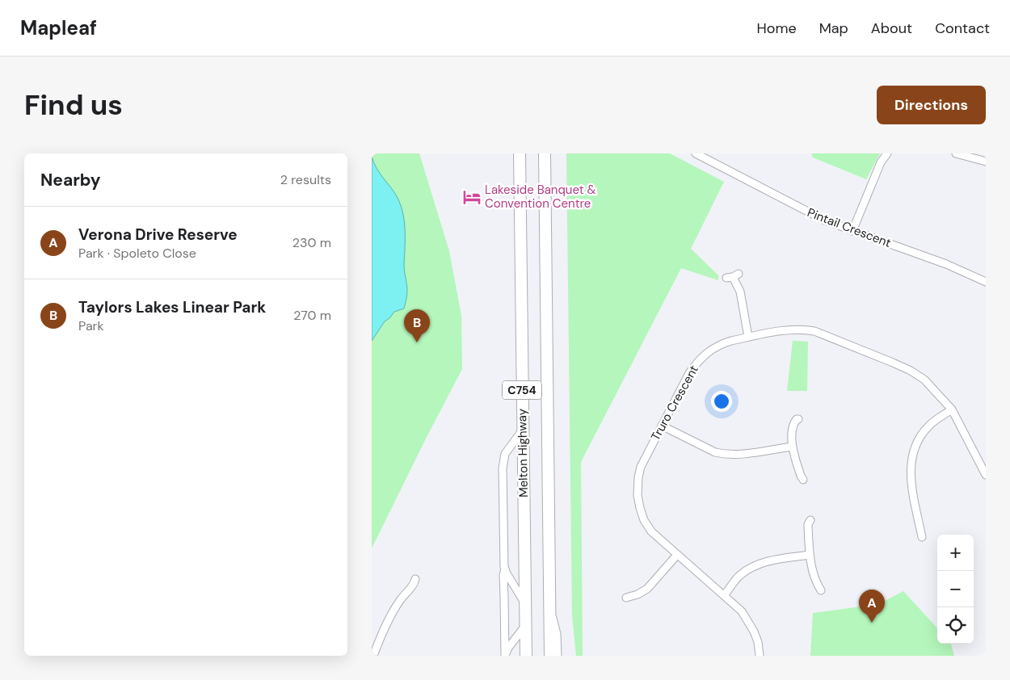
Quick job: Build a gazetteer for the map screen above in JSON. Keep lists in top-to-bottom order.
{
  "streets": {
    "highway": ["C754", "Melton Highway"],
    "street": ["Pintail Crescent", "Truro Crescent"]
  },
  "places": {
    "hotel": ["Lakeside Banquet & Convention Centre"]
  },
  "page": {
    "header": "Mapleaf",
    "nav": [
      "Home",
      "Map",
      "About",
      "Contact"
    ],
    "buttons": "Directions",
    "title": "Find us",
    "heading": ["Nearby", "2 results"],
    "list": [
      {
        "mark": "A",
        "name": "Verona Drive Reserve",
        "note": "Park · Spoleto Close",
        "value": "230 m"
      },
      {
        "mark": "B",
        "name": "Taylors Lakes Linear Park",
        "note": "Park",
        "value": "270 m"
      }
    ],
    "pins": ["B", "A"],
    "map_buttons": ["+", "−"]
  }
}
